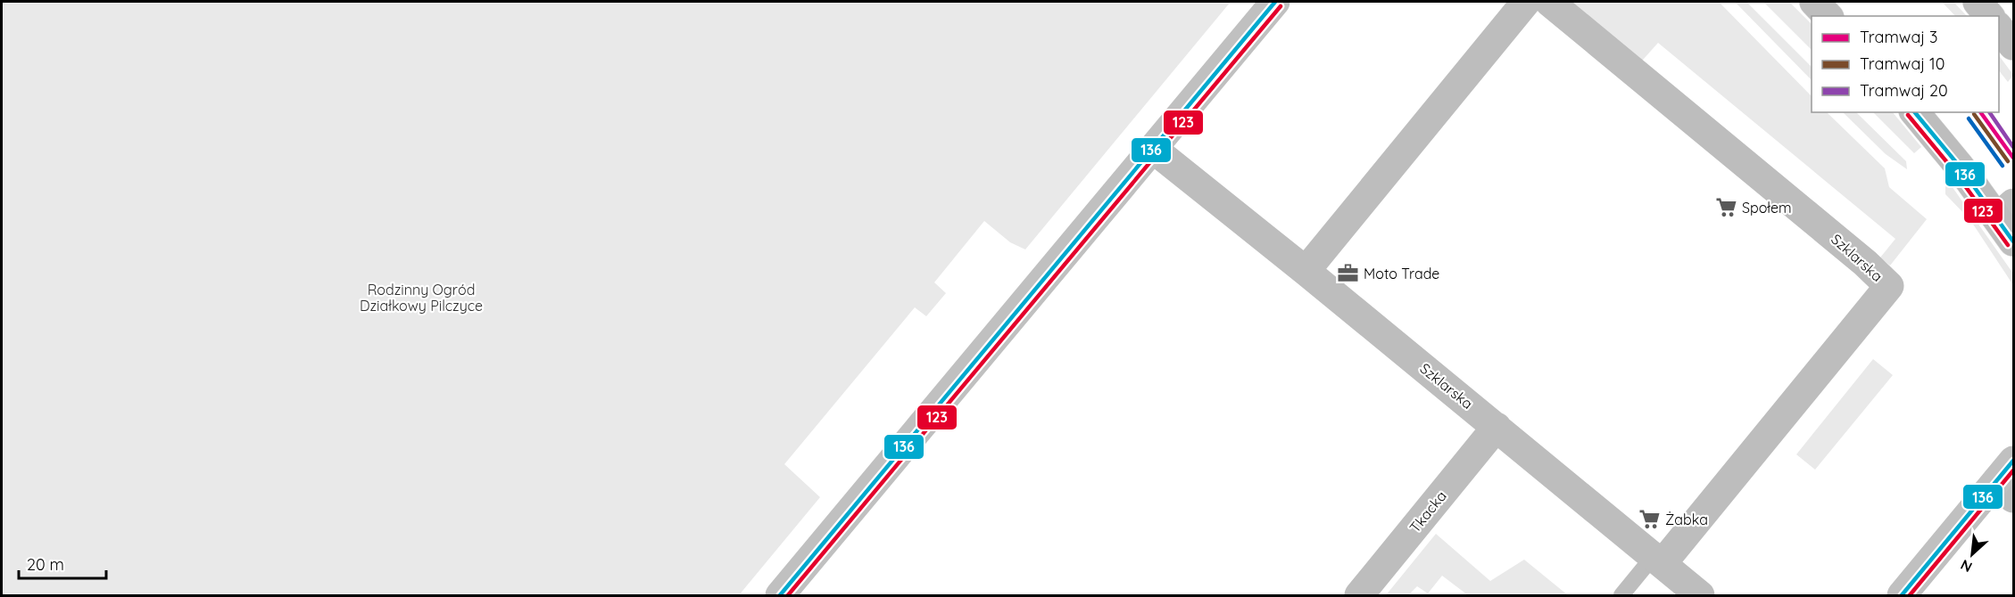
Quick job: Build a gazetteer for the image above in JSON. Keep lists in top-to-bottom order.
{
  "streets": {
    "street": ["Szklarska", "Tkacka"]
  },
  "crossings": [
    ["Szklarska", "Tkacka"]
  ],
  "parks": ["Rodzinny Ogród Działkowy Pilczyce"],
  "places": {
    "supermarket": ["Społem", "Żabka"],
    "office": ["Moto Trade"]
  },
  "lines": [
    "transit line 136",
    "transit line 123",
    "tram line 3",
    "tram line 20",
    "tram line 10"
  ],
  "legend": ["Tramwaj 3", "Tramwaj 10", "Tramwaj 20"],
  "scale_bar": "20 m",
  "north": "bottom left"
}
